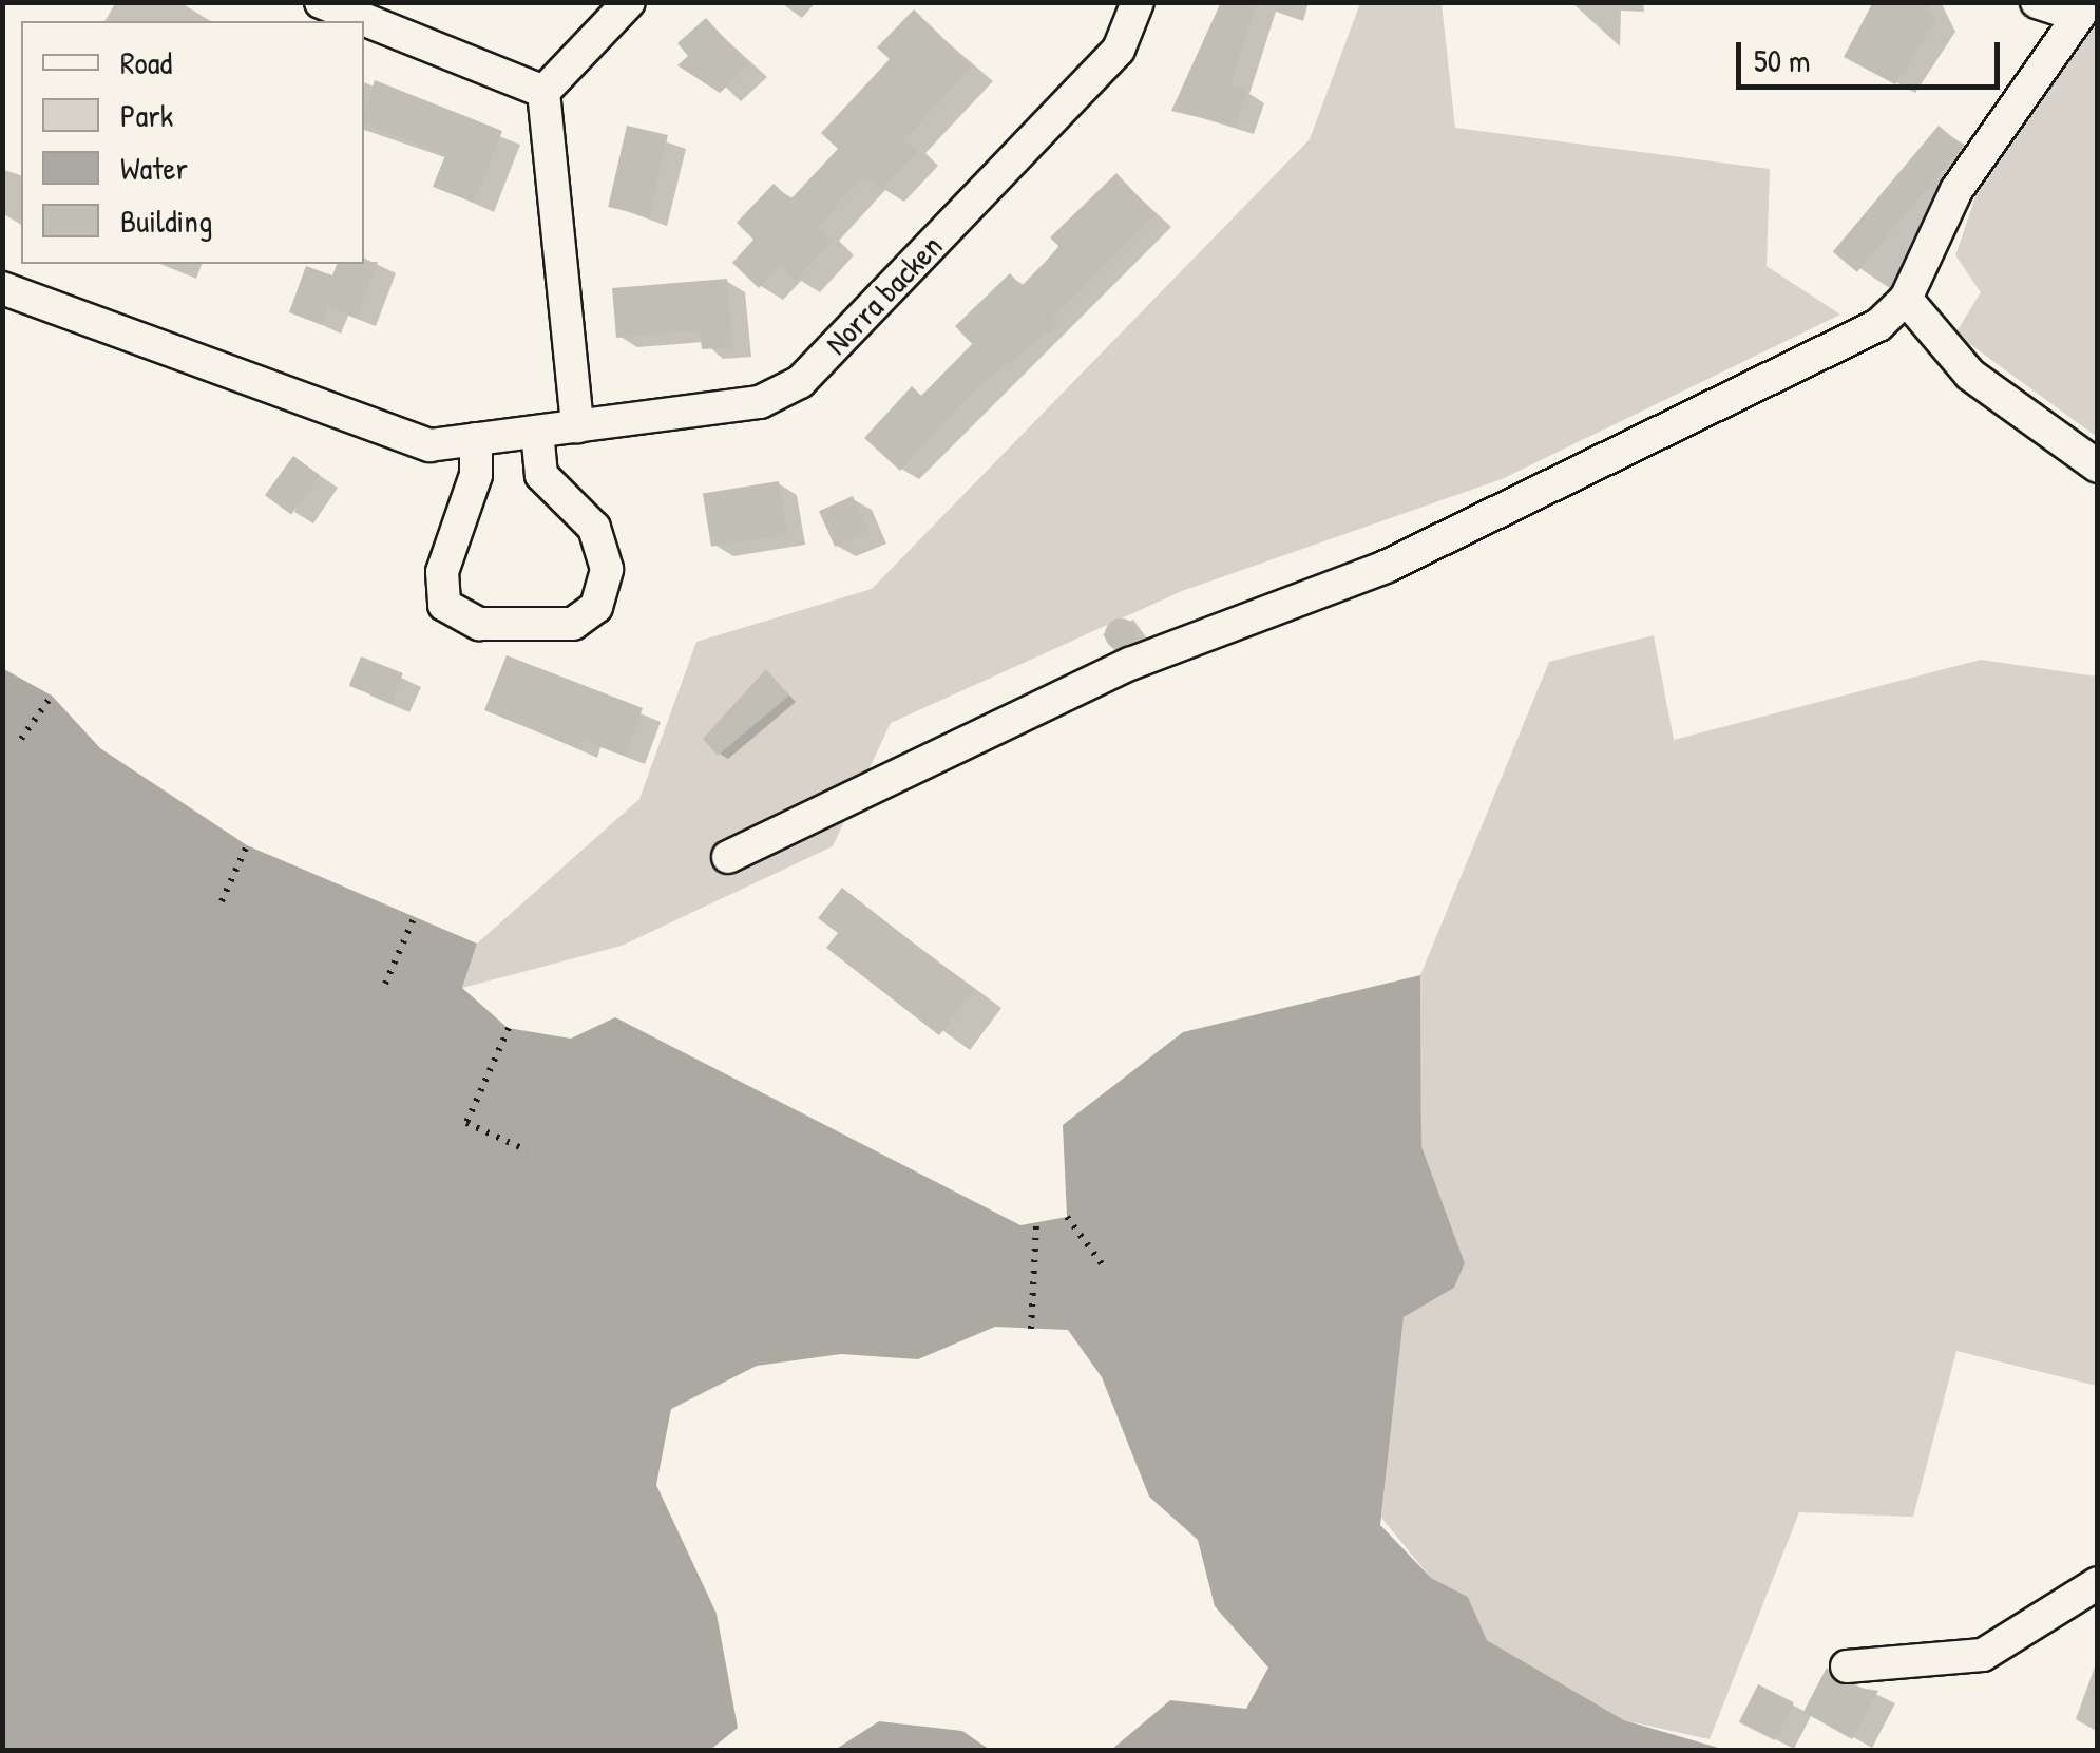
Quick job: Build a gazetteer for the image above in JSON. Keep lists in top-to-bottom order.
{
  "streets": {
    "street": ["Norra backen"]
  },
  "legend": [
    "Road",
    "Park",
    "Water",
    "Building"
  ],
  "scale_bar": "50 m"
}
